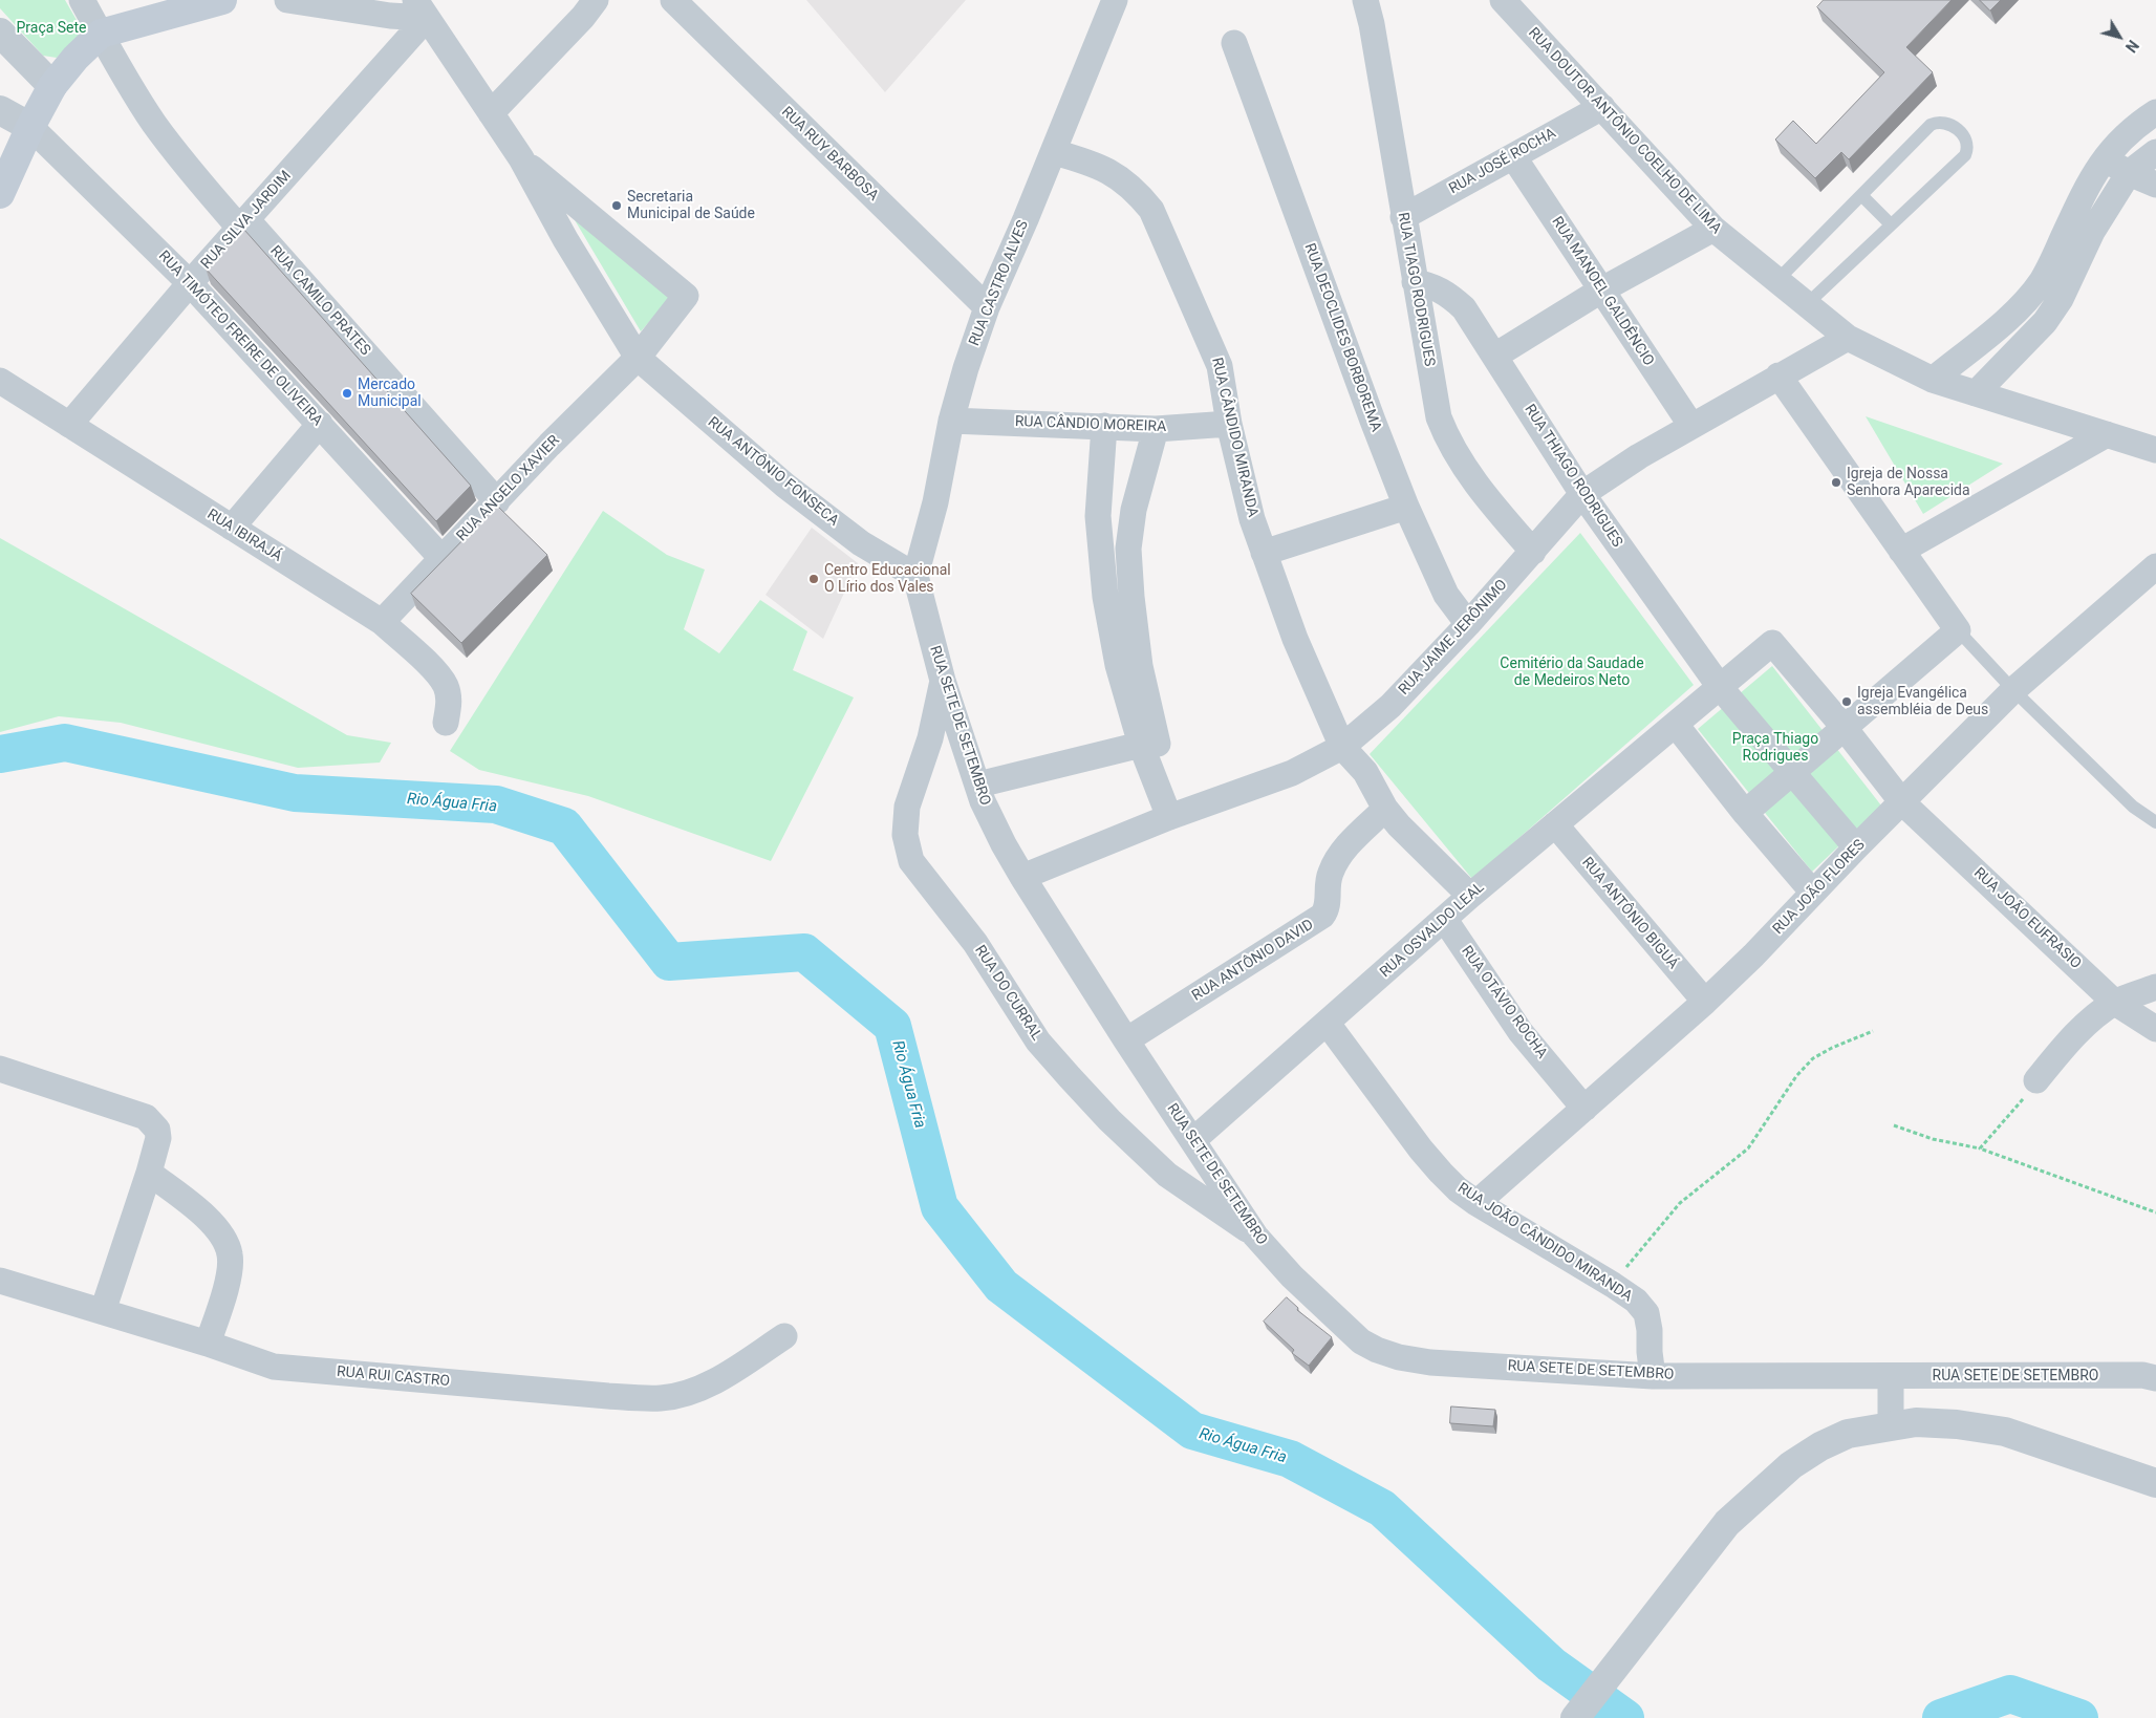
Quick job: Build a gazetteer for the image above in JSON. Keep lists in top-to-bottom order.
{
  "streets": {
    "street": [
      "RUA DOUTOR ANTÔNIO COELHO DE LIMA",
      "RUA RUY BARBOSA",
      "RUA JOSÉ ROCHA",
      "RUA SILVA JARDIM",
      "RUA CASTRO ALVES",
      "RUA TIAGO RODRIGUES",
      "RUA MANOEL GALDÊNCIO",
      "RUA CAMILO PRATES",
      "RUA DEOCLIDES BORBOREMA",
      "RUA TIMÓTEO FREIRE DE OLIVEIRA",
      "RUA CÂNDIO MOREIRA",
      "RUA CÂNDIDO MIRANDA",
      "RUA ANTÔNIO FONSECA",
      "RUA THIAGO RODRIGUES",
      "RUA ANGELO XAVIER",
      "RUA IBIRAJÁ",
      "RUA JAIME JERÔNIMO",
      "RUA SETE DE SETEMBRO",
      "RUA JOÃO FLORES",
      "RUA ANTÔNIO BIGUÁ",
      "RUA JOÃO EUFRASIO",
      "RUA OSVALDO LEAL",
      "RUA ANTÔNIO DAVID",
      "RUA DO CURRAL",
      "RUA OTÁVIO ROCHA",
      "RUA JOÃO CÂNDIDO MIRANDA",
      "RUA RUI CASTRO"
    ]
  },
  "crossings": [
    ["RUA DOUTOR ANTÔNIO COELHO DE LIMA", "RUA JOSÉ ROCHA"],
    ["RUA DOUTOR ANTÔNIO COELHO DE LIMA", "RUA JAIME JERÔNIMO"],
    ["RUA RUY BARBOSA", "RUA CASTRO ALVES"],
    ["RUA JOSÉ ROCHA", "RUA TIAGO RODRIGUES"],
    ["RUA JOSÉ ROCHA", "RUA MANOEL GALDÊNCIO"],
    ["RUA SILVA JARDIM", "RUA CAMILO PRATES"],
    ["RUA SILVA JARDIM", "RUA TIMÓTEO FREIRE DE OLIVEIRA"],
    ["RUA SILVA JARDIM", "RUA IBIRAJÁ"],
    ["RUA CASTRO ALVES", "RUA CÂNDIO MOREIRA"],
    ["RUA CASTRO ALVES", "RUA CÂNDIDO MIRANDA"],
    ["RUA CASTRO ALVES", "RUA ANTÔNIO FONSECA"],
    ["RUA CASTRO ALVES", "RUA SETE DE SETEMBRO"],
    ["RUA TIAGO RODRIGUES", "RUA THIAGO RODRIGUES"],
    ["RUA TIAGO RODRIGUES", "RUA JAIME JERÔNIMO"],
    ["RUA MANOEL GALDÊNCIO", "RUA JAIME JERÔNIMO"],
    ["RUA CAMILO PRATES", "RUA ANGELO XAVIER"],
    ["RUA DEOCLIDES BORBOREMA", "RUA JAIME JERÔNIMO"],
    ["RUA TIMÓTEO FREIRE DE OLIVEIRA", "RUA ANGELO XAVIER"],
    ["RUA CÂNDIO MOREIRA", "RUA CÂNDIDO MIRANDA"],
    ["RUA CÂNDIDO MIRANDA", "RUA JAIME JERÔNIMO"],
    ["RUA CÂNDIDO MIRANDA", "RUA OSVALDO LEAL"],
    ["RUA CÂNDIDO MIRANDA", "RUA ANTÔNIO DAVID"],
    ["RUA ANTÔNIO FONSECA", "RUA ANGELO XAVIER"],
    ["RUA ANTÔNIO FONSECA", "RUA SETE DE SETEMBRO"],
    ["RUA THIAGO RODRIGUES", "RUA JAIME JERÔNIMO"],
    ["RUA ANGELO XAVIER", "RUA IBIRAJÁ"],
    ["RUA JAIME JERÔNIMO", "RUA SETE DE SETEMBRO"],
    ["RUA SETE DE SETEMBRO", "RUA OSVALDO LEAL"],
    ["RUA SETE DE SETEMBRO", "RUA ANTÔNIO DAVID"],
    ["RUA SETE DE SETEMBRO", "RUA DO CURRAL"],
    ["RUA SETE DE SETEMBRO", "RUA JOÃO CÂNDIDO MIRANDA"],
    ["RUA JOÃO FLORES", "RUA ANTÔNIO BIGUÁ"],
    ["RUA JOÃO FLORES", "RUA JOÃO EUFRASIO"],
    ["RUA JOÃO FLORES", "RUA OTÁVIO ROCHA"],
    ["RUA JOÃO FLORES", "RUA JOÃO CÂNDIDO MIRANDA"],
    ["RUA ANTÔNIO BIGUÁ", "RUA OSVALDO LEAL"],
    ["RUA OSVALDO LEAL", "RUA OTÁVIO ROCHA"],
    ["RUA OSVALDO LEAL", "RUA JOÃO CÂNDIDO MIRANDA"]
  ],
  "water": ["Rio Água Fria"],
  "parks": ["Praça Sete", "Cemitério da Saudade de Medeiros Neto", "Praça Thiago Rodrigues"],
  "places": [
    "Secretaria Municipal de Saúde",
    "Mercado Municipal",
    "Igreja de Nossa Senhora Aparecida",
    "Centro Educacional O Lírio dos Vales",
    "Igreja Evangélica assembléia de Deus"
  ],
  "north": "bottom right"
}
